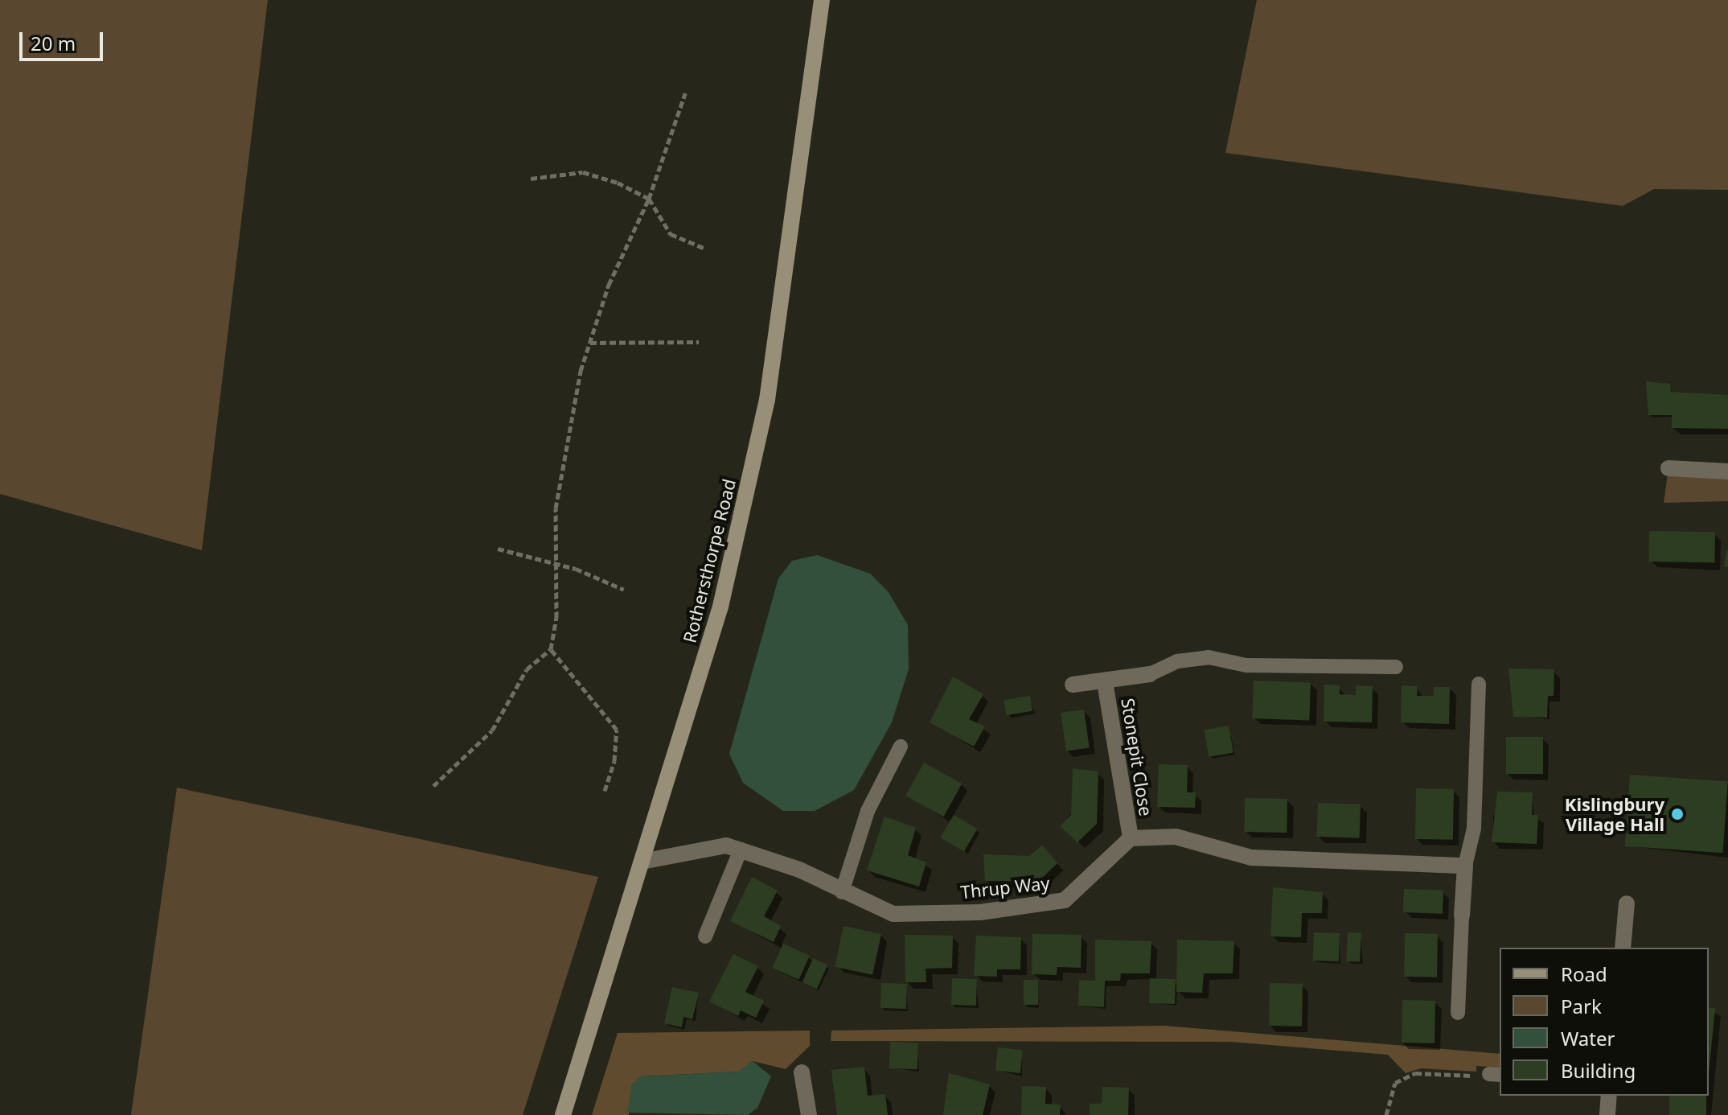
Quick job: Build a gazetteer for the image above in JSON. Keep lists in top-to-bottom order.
{
  "streets": {
    "street": ["Rothersthorpe Road", "Stonepit Close", "Thrup Way"]
  },
  "crossings": [
    ["Rothersthorpe Road", "Thrup Way"],
    ["Stonepit Close", "Thrup Way"]
  ],
  "places": ["Kislingbury Village Hall"],
  "legend": [
    "Road",
    "Park",
    "Water",
    "Building"
  ],
  "scale_bar": "20 m"
}
